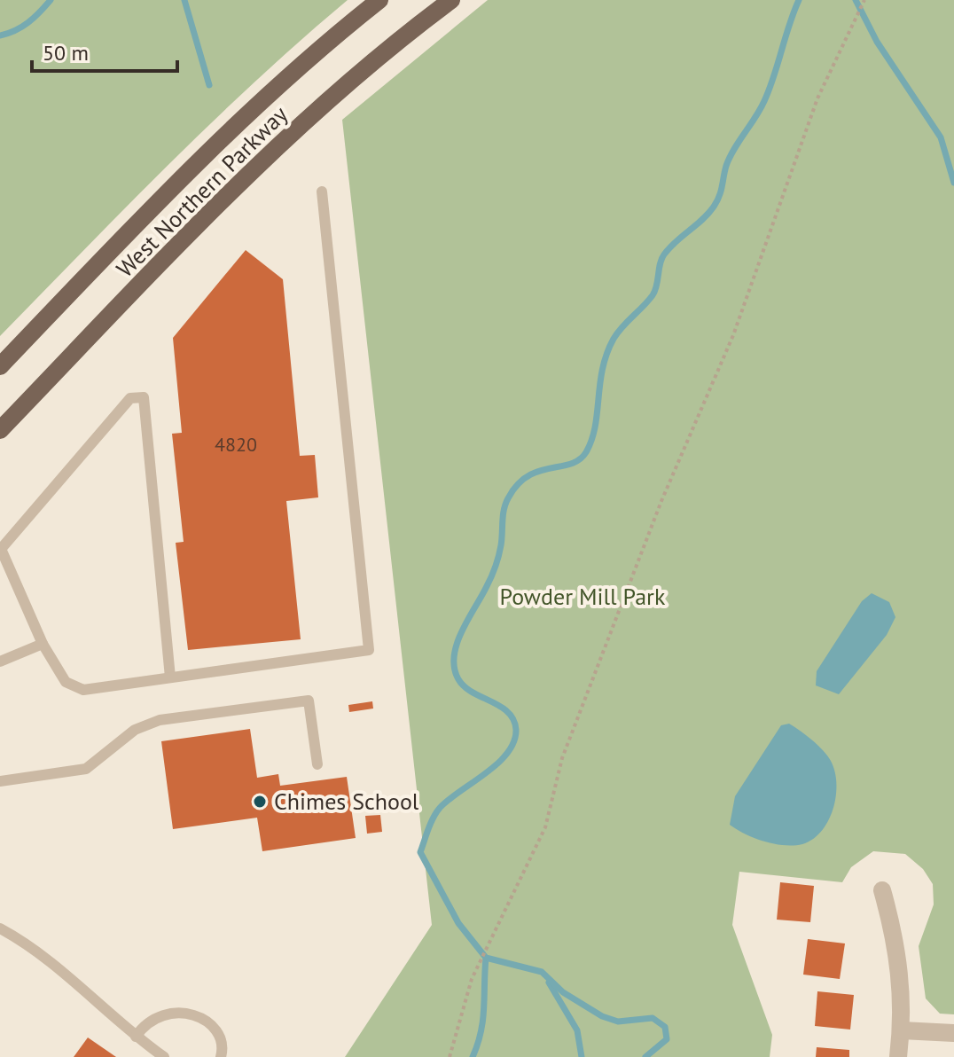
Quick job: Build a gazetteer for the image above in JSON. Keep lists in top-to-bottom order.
{
  "streets": {
    "main road": ["West Northern Parkway"]
  },
  "parks": ["Powder Mill Park"],
  "places": ["Chimes School"],
  "house_numbers": ["4820"],
  "scale_bar": "50 m"
}
